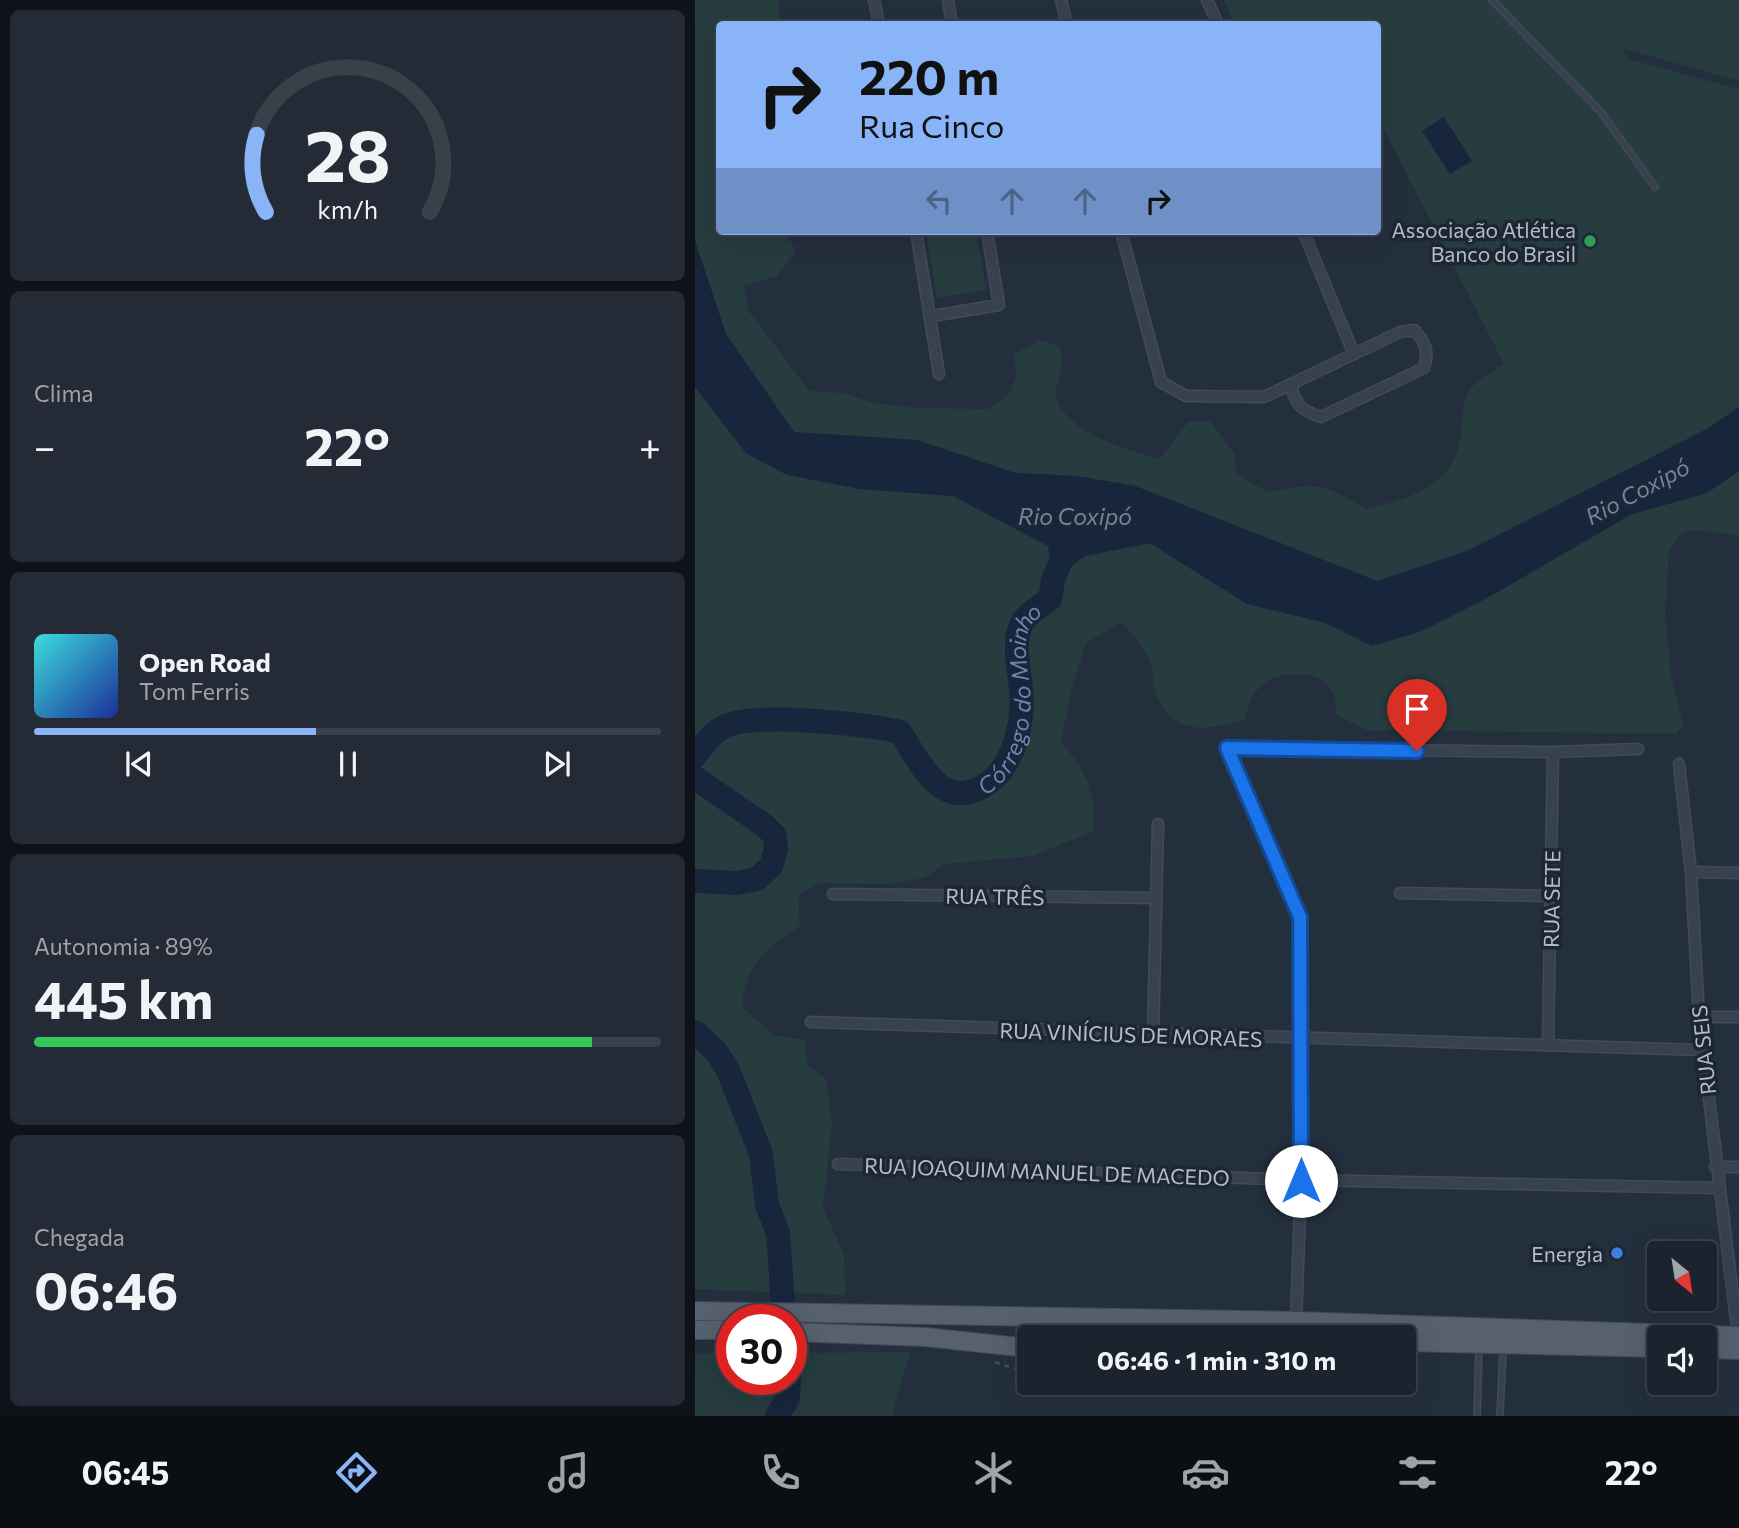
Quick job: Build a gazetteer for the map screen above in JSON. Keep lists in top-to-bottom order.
{
  "streets": {
    "street": [
      "RUA TRÊS",
      "RUA SETE",
      "RUA VINÍCIUS DE MORAES",
      "RUA SEIS",
      "RUA JOAQUIM MANUEL DE MACEDO"
    ]
  },
  "crossings": [
    ["RUA SETE", "RUA VINÍCIUS DE MORAES"],
    ["RUA VINÍCIUS DE MORAES", "RUA SEIS"],
    ["RUA SEIS", "RUA JOAQUIM MANUEL DE MACEDO"]
  ],
  "water": ["Rio Coxipó", "Córrego do Moinho"],
  "places": ["Associação Atlética Banco do Brasil", "Energia"],
  "north": "bottom right",
  "page": {
    "turn": ["220 m", "Rua Cinco"],
    "tile": [
      "Clima",
      ["Autonomia · 89%", "445 km"],
      ["Chegada", "06:46"]
    ],
    "heat": ["−", "22°", "+"],
    "song": ["Open Road", "Tom Ferris"],
    "limit": "30",
    "trip": "06:46 · 1 min · 310 m",
    "tabs": ["06:45", "22°"],
    "gauge": ["28", "km/h"]
  }
}
